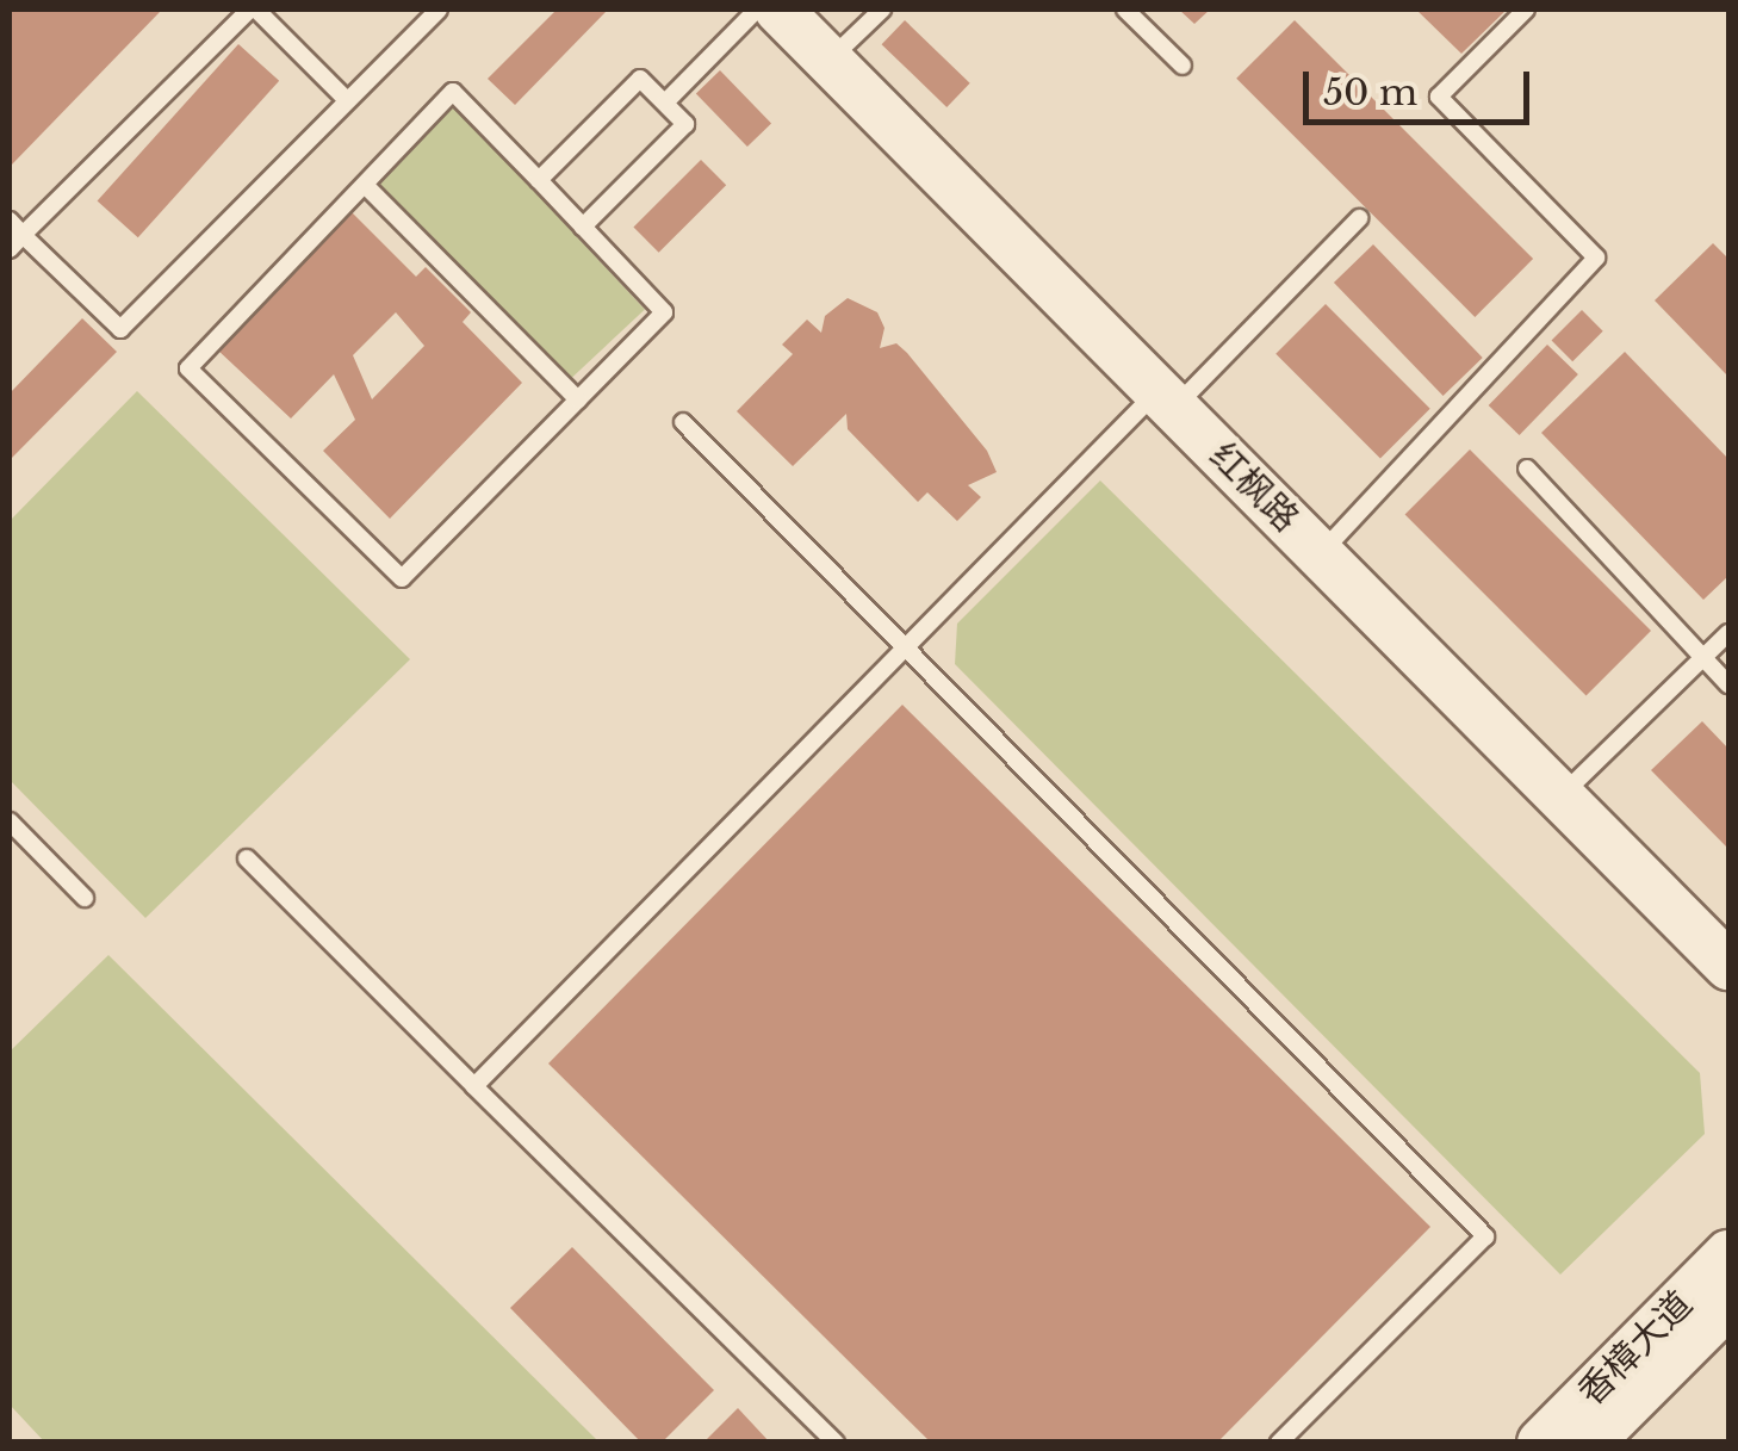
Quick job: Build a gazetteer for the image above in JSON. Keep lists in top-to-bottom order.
{
  "streets": {
    "street": ["红枫路", "香樟大道"]
  },
  "scale_bar": "50 m"
}
